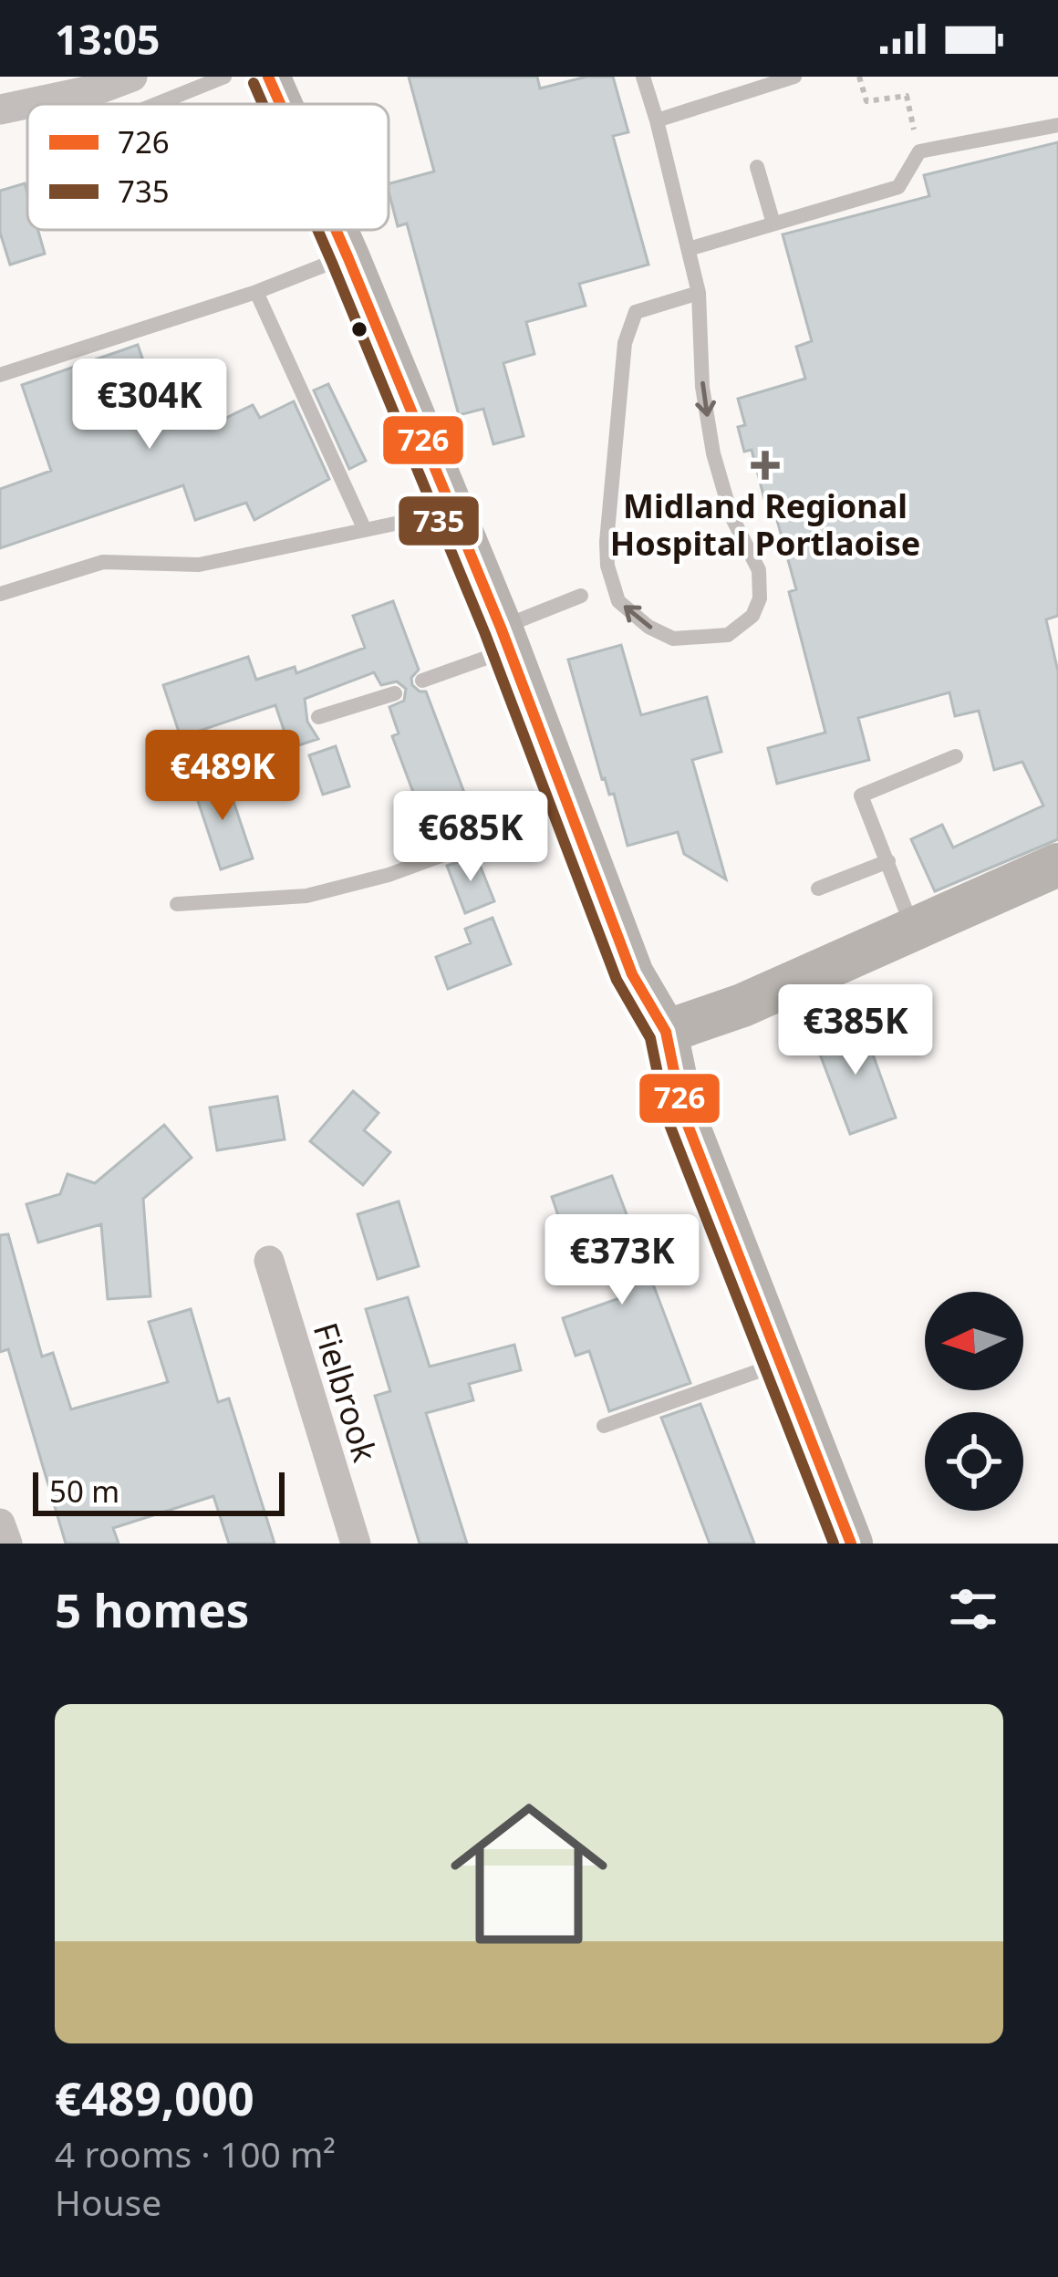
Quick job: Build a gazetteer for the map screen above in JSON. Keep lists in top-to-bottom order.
{
  "streets": {
    "street": ["Fielbrook"]
  },
  "places": {
    "health": ["Midland Regional Hospital Portlaoise"]
  },
  "lines": ["transit line 726", "transit line 735"],
  "legend": ["726", "735"],
  "scale_bar": "50 m",
  "north": "left",
  "page": {
    "status": "13:05",
    "price": [
      "€304K",
      "€489K",
      "€685K",
      "€385K",
      "€373K"
    ],
    "scale": "50 m",
    "heading": "5 homes",
    "list": [
      {
        "name": "€489,000",
        "note": "4 rooms · 100 m² · House"
      }
    ]
  }
}
